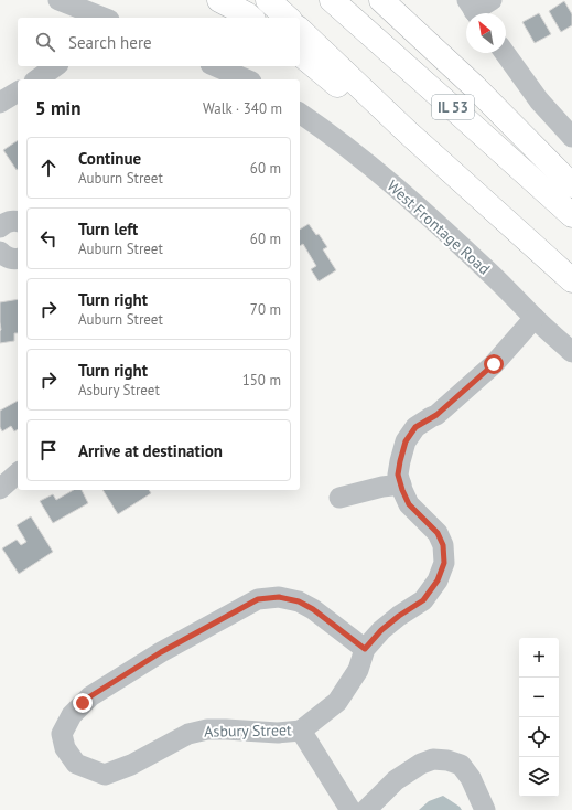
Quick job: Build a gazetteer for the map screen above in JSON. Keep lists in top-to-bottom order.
{
  "streets": {
    "highway": ["IL 53"],
    "street": ["West Frontage Road", "Asbury Street"]
  },
  "north": "top left",
  "page": {
    "search": "Search here",
    "heading": ["5 min", "Walk · 340 m"],
    "list": [
      ["Continue", "Auburn Street", "60 m"],
      ["Turn left", "Auburn Street", "60 m"],
      ["Turn right", "Auburn Street", "70 m"],
      ["Turn right", "Asbury Street", "150 m"],
      "Arrive at destination"
    ],
    "map_buttons": ["+", "−"]
  }
}
